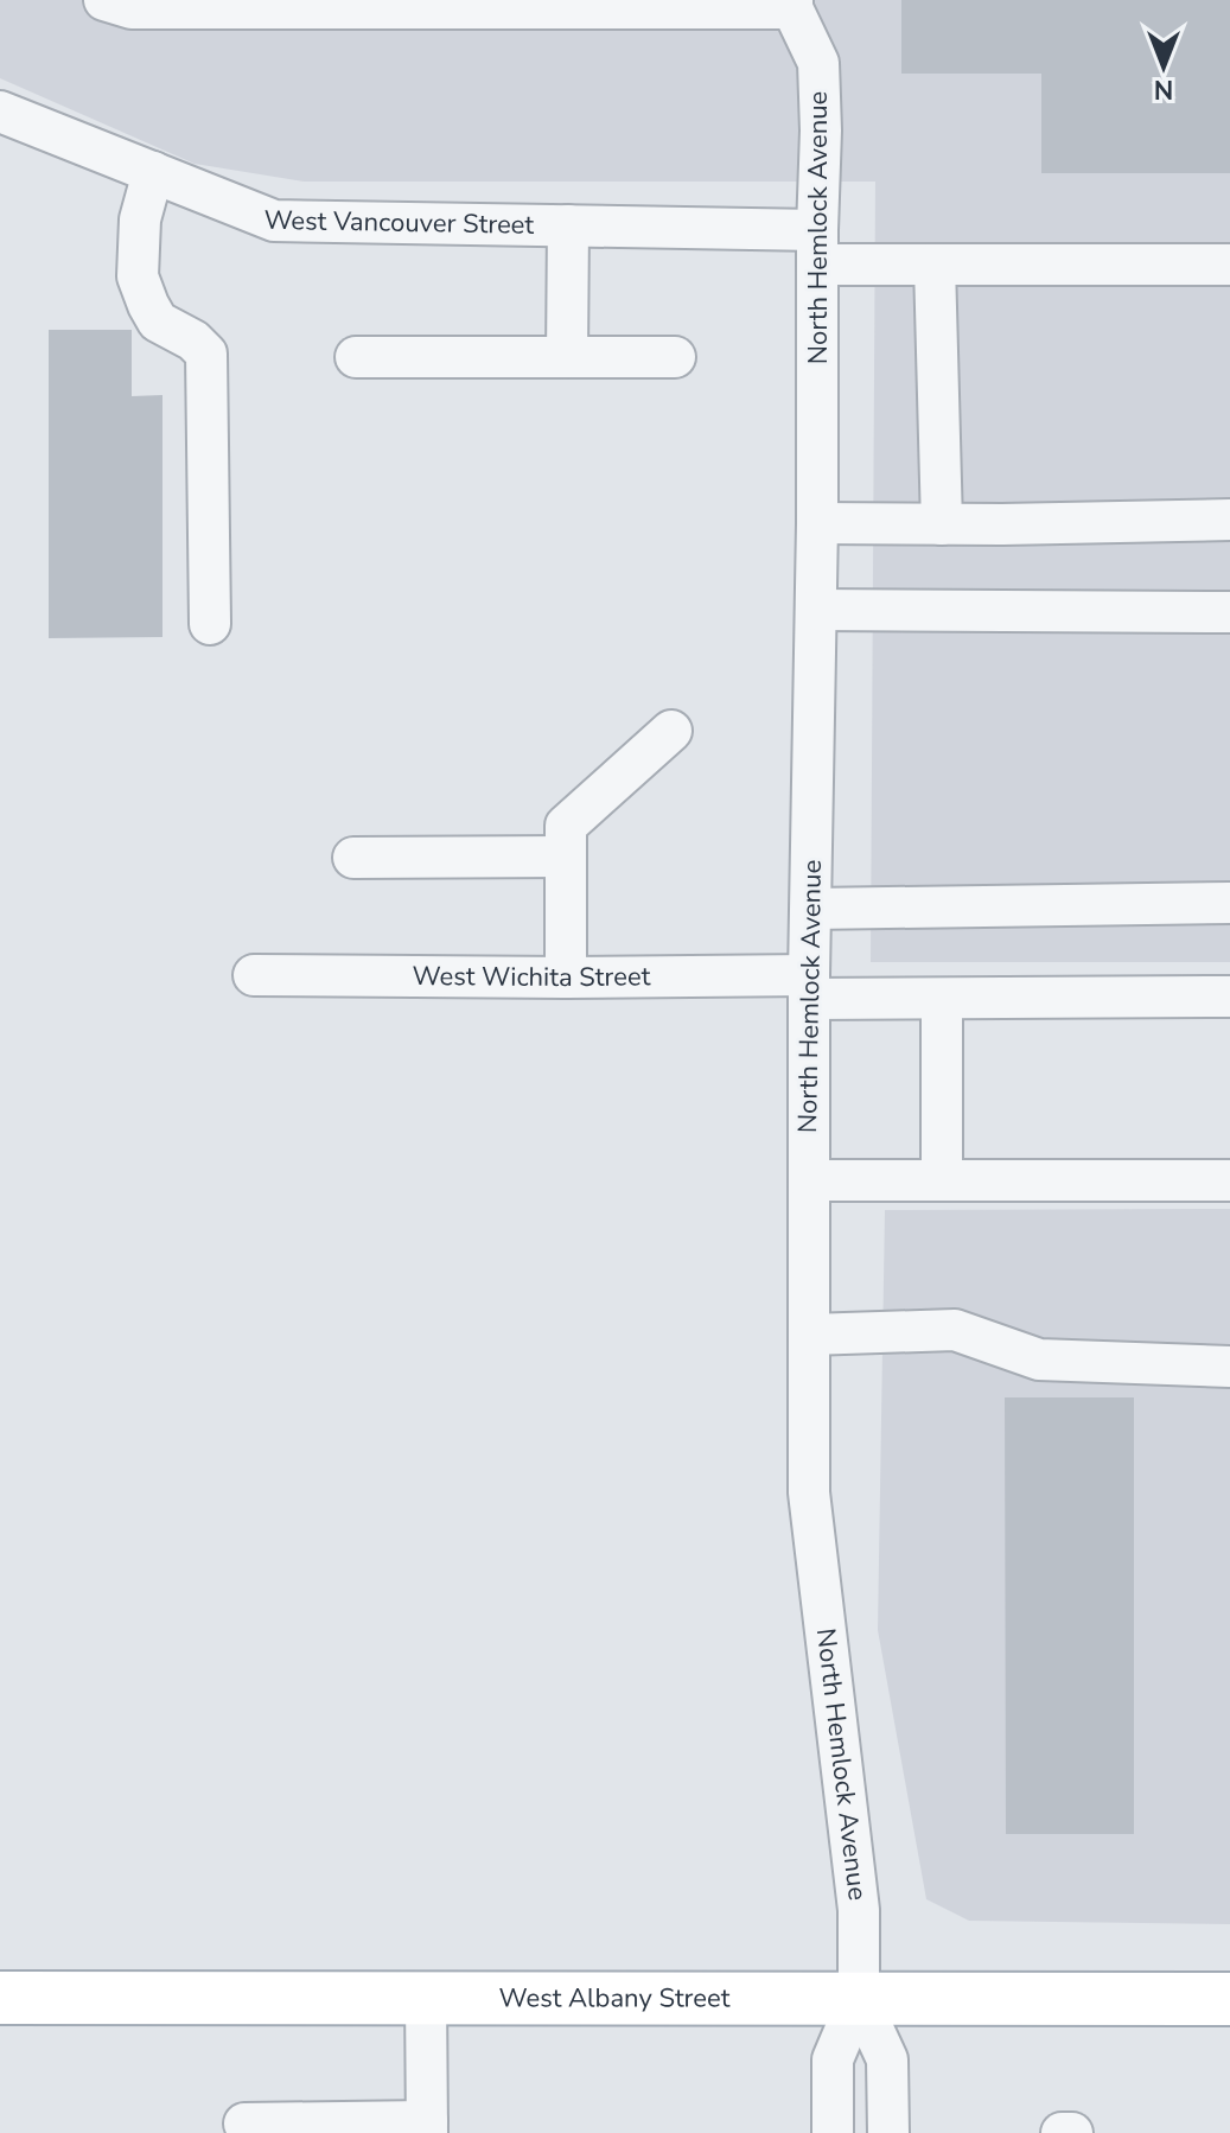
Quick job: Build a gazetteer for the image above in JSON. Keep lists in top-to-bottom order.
{
  "streets": {
    "main road": ["West Albany Street"],
    "street": ["West Vancouver Street", "North Hemlock Avenue", "West Wichita Street"]
  },
  "crossings": [
    ["West Vancouver Street", "North Hemlock Avenue"],
    ["North Hemlock Avenue", "West Wichita Street"],
    ["North Hemlock Avenue", "West Albany Street"]
  ],
  "north": "bottom"
}
